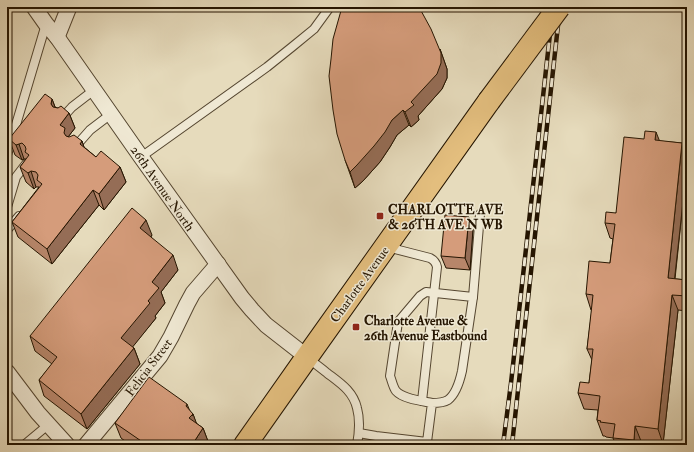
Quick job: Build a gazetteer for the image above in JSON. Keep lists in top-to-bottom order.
{
  "streets": {
    "main road": ["Charlotte Avenue"],
    "street": ["26th Avenue North", "Felicia Street"]
  },
  "crossings": [
    ["26th Avenue North", "Charlotte Avenue"],
    ["26th Avenue North", "Felicia Street"]
  ],
  "places": {
    "transit": ["CHARLOTTE AVE & 26TH AVE N WB", "Charlotte Avenue & 26th Avenue Eastbound"]
  }
}
